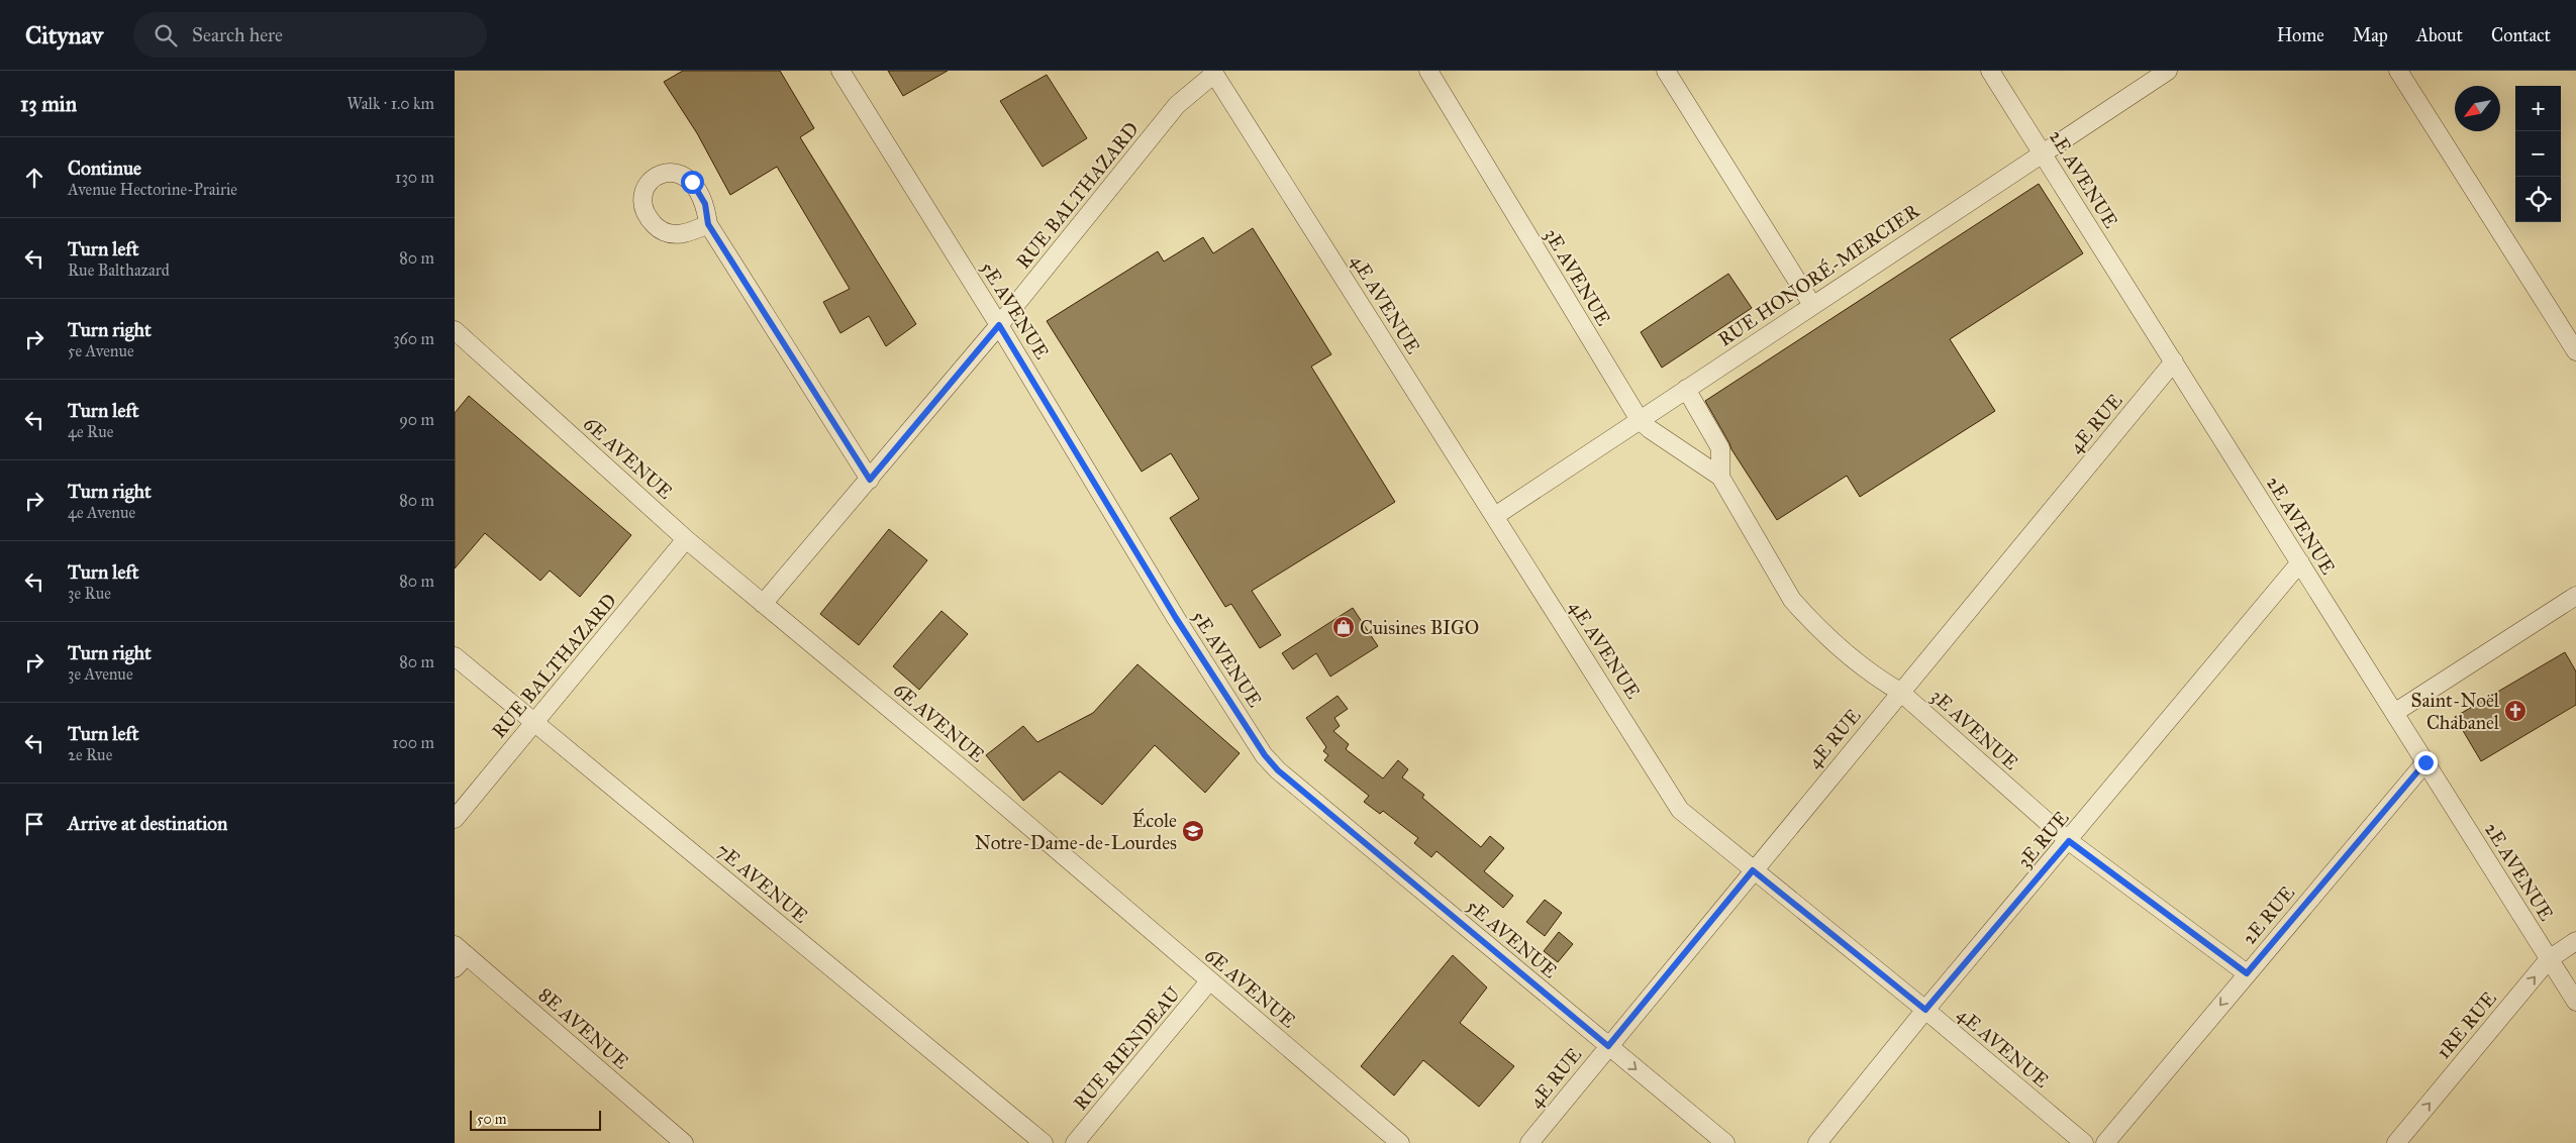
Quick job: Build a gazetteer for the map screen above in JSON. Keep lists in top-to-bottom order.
{
  "streets": {
    "street": [
      "2E AVENUE",
      "RUE BALTHAZARD",
      "RUE HONORÉ-MERCIER",
      "3E AVENUE",
      "4E AVENUE",
      "5E AVENUE",
      "4E RUE",
      "6E AVENUE",
      "3E RUE",
      "7E AVENUE",
      "2E RUE",
      "1RE RUE",
      "8E AVENUE",
      "RUE RIENDEAU"
    ]
  },
  "crossings": [
    ["2E AVENUE", "RUE HONORÉ-MERCIER"],
    ["2E AVENUE", "4E RUE"],
    ["2E AVENUE", "3E RUE"],
    ["2E AVENUE", "2E RUE"],
    ["2E AVENUE", "1RE RUE"],
    ["RUE BALTHAZARD", "4E AVENUE"],
    ["RUE BALTHAZARD", "5E AVENUE"],
    ["RUE BALTHAZARD", "6E AVENUE"],
    ["RUE BALTHAZARD", "7E AVENUE"],
    ["RUE HONORÉ-MERCIER", "3E AVENUE"],
    ["RUE HONORÉ-MERCIER", "4E AVENUE"],
    ["3E AVENUE", "4E RUE"],
    ["3E AVENUE", "3E RUE"],
    ["3E AVENUE", "2E RUE"],
    ["4E AVENUE", "4E RUE"],
    ["4E AVENUE", "3E RUE"],
    ["5E AVENUE", "4E RUE"],
    ["6E AVENUE", "RUE RIENDEAU"]
  ],
  "one_way": ["2E RUE", "1RE RUE"],
  "places": {
    "shop": ["Cuisines BIGO"],
    "church": ["Saint-Noël Chabanel"],
    "school or university": ["École Notre-Dame-de-Lourdes"]
  },
  "scale_bar": "50 m",
  "north": "bottom left",
  "page": {
    "header": "Citynav",
    "search": "Search here",
    "nav": [
      "Home",
      "Map",
      "About",
      "Contact"
    ],
    "heading": ["13 min", "Walk · 1.0 km"],
    "map_buttons": ["+", "−"],
    "list": [
      ["Continue", "Avenue Hectorine-Prairie", "130 m"],
      ["Turn left", "Rue Balthazard", "80 m"],
      ["Turn right", "5e Avenue", "360 m"],
      ["Turn left", "4e Rue", "90 m"],
      ["Turn right", "4e Avenue", "80 m"],
      ["Turn left", "3e Rue", "80 m"],
      ["Turn right", "3e Avenue", "80 m"],
      ["Turn left", "2e Rue", "100 m"],
      "Arrive at destination"
    ],
    "scale": "50 m"
  }
}
